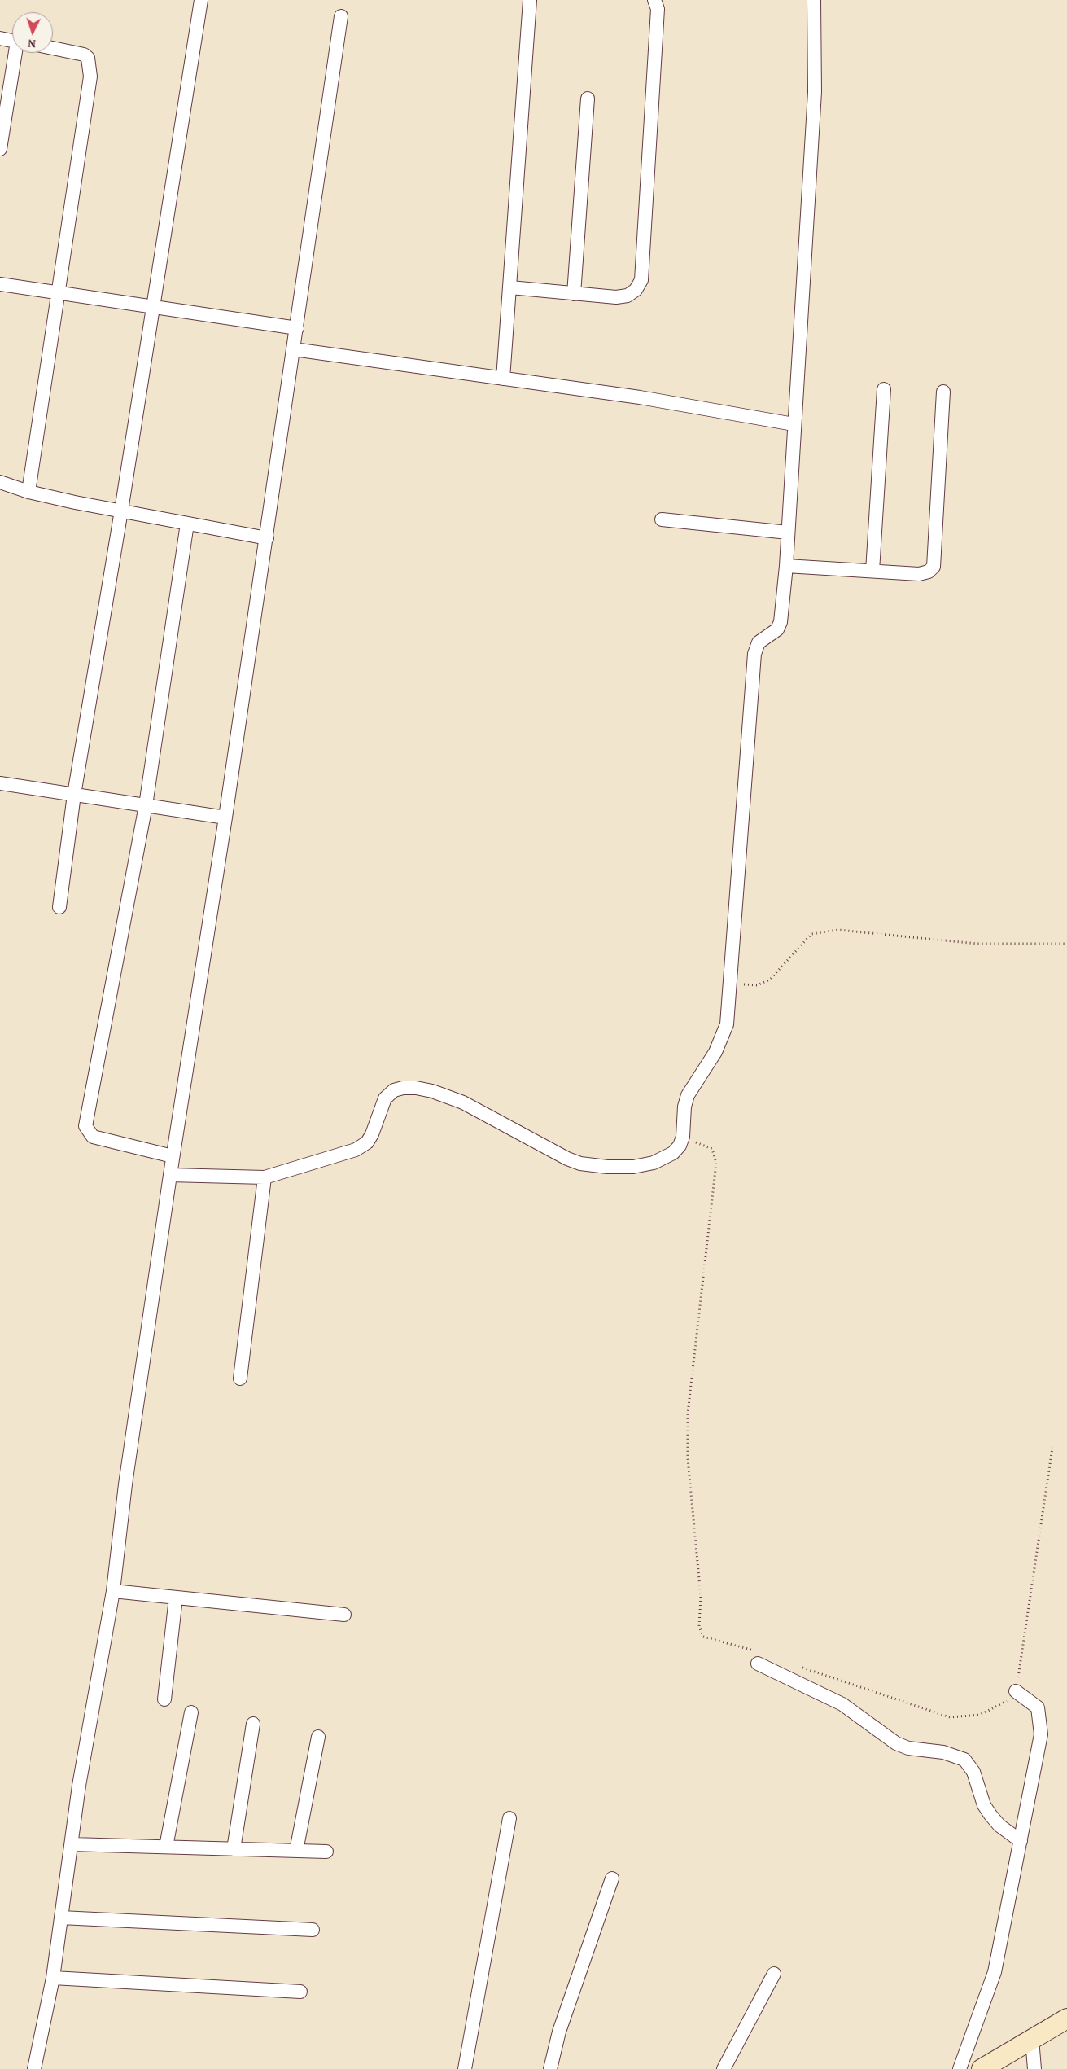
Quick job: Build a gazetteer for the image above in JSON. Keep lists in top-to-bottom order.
{
  "north": "bottom"
}
